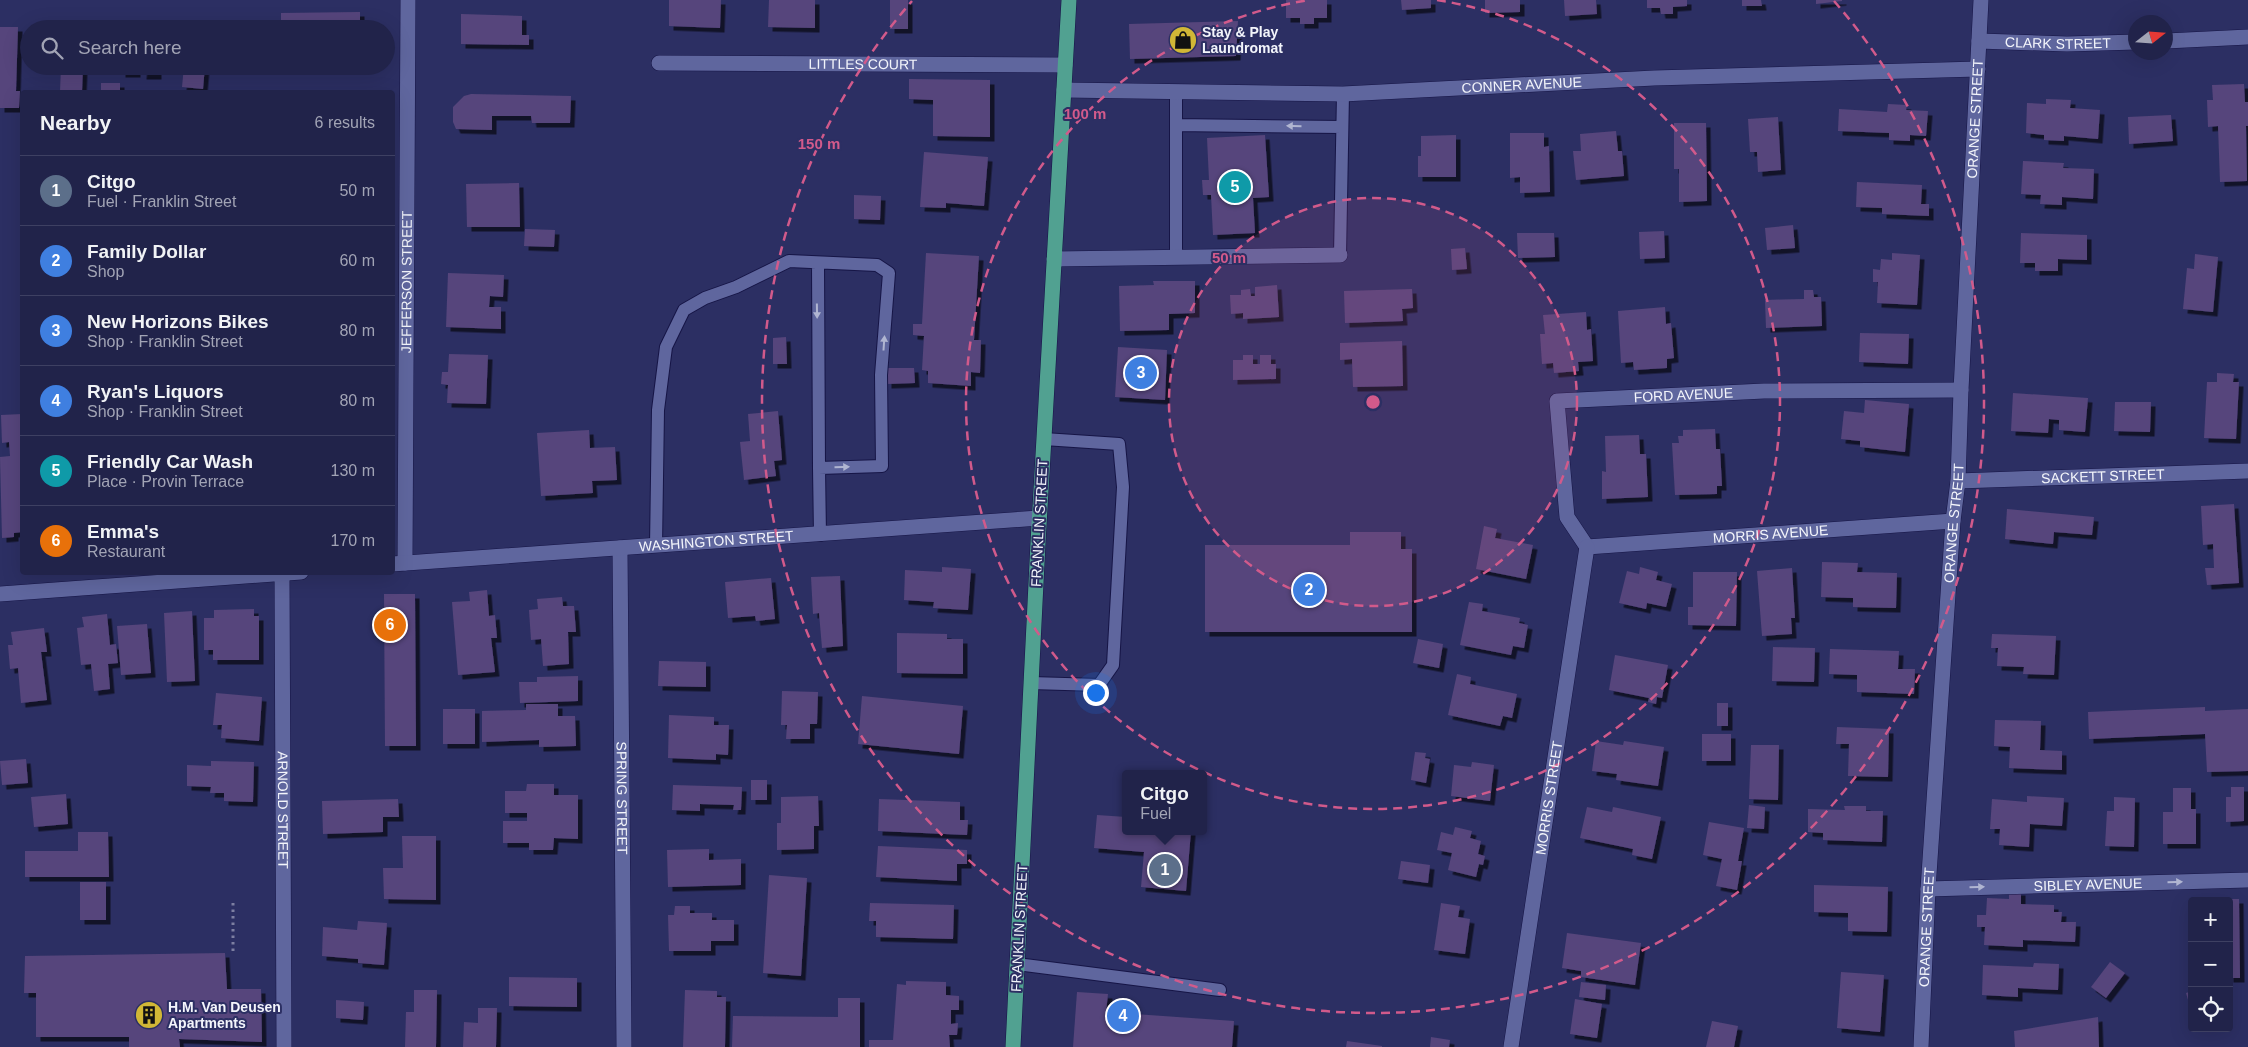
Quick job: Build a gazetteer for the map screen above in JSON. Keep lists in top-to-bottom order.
{
  "streets": {
    "main road": ["FRANKLIN STREET"],
    "street": [
      "CLARK STREET",
      "LITTLES COURT",
      "CONNER AVENUE",
      "ORANGE STREET",
      "JEFFERSON STREET",
      "FORD AVENUE",
      "SACKETT STREET",
      "MORRIS AVENUE",
      "WASHINGTON STREET",
      "MORRIS STREET",
      "SPRING STREET",
      "ARNOLD STREET",
      "SIBLEY AVENUE"
    ]
  },
  "crossings": [
    ["CLARK STREET", "ORANGE STREET"],
    ["LITTLES COURT", "FRANKLIN STREET"],
    ["CONNER AVENUE", "ORANGE STREET"],
    ["CONNER AVENUE", "FRANKLIN STREET"],
    ["ORANGE STREET", "FORD AVENUE"],
    ["ORANGE STREET", "SACKETT STREET"],
    ["ORANGE STREET", "MORRIS AVENUE"],
    ["ORANGE STREET", "SIBLEY AVENUE"],
    ["JEFFERSON STREET", "WASHINGTON STREET"],
    ["FORD AVENUE", "MORRIS AVENUE"],
    ["FORD AVENUE", "MORRIS STREET"],
    ["FRANKLIN STREET", "WASHINGTON STREET"],
    ["MORRIS AVENUE", "MORRIS STREET"],
    ["WASHINGTON STREET", "SPRING STREET"]
  ],
  "one_way": ["SIBLEY AVENUE"],
  "places": {
    "shop": ["Stay & Play Laundromat"],
    "building": ["H.M. Van Deusen Apartments"]
  },
  "north": "right",
  "page": {
    "search": "Search here",
    "heading": ["Nearby", "6 results"],
    "list": [
      {
        "mark": "1",
        "name": "Citgo",
        "note": "Fuel · Franklin Street",
        "value": "50 m"
      },
      {
        "mark": "2",
        "name": "Family Dollar",
        "note": "Shop",
        "value": "60 m"
      },
      {
        "mark": "3",
        "name": "New Horizons Bikes",
        "note": "Shop · Franklin Street",
        "value": "80 m"
      },
      {
        "mark": "4",
        "name": "Ryan's Liquors",
        "note": "Shop · Franklin Street",
        "value": "80 m"
      },
      {
        "mark": "5",
        "name": "Friendly Car Wash",
        "note": "Place · Provin Terrace",
        "value": "130 m"
      },
      {
        "mark": "6",
        "name": "Emma's",
        "note": "Restaurant",
        "value": "170 m"
      }
    ],
    "pins": [
      "5",
      "3",
      "2",
      "6",
      "1",
      "4"
    ],
    "popup": ["Citgo", "Fuel"],
    "map_buttons": ["+", "−"]
  },
  "rings": ["100 m", "150 m", "50 m"]
}
